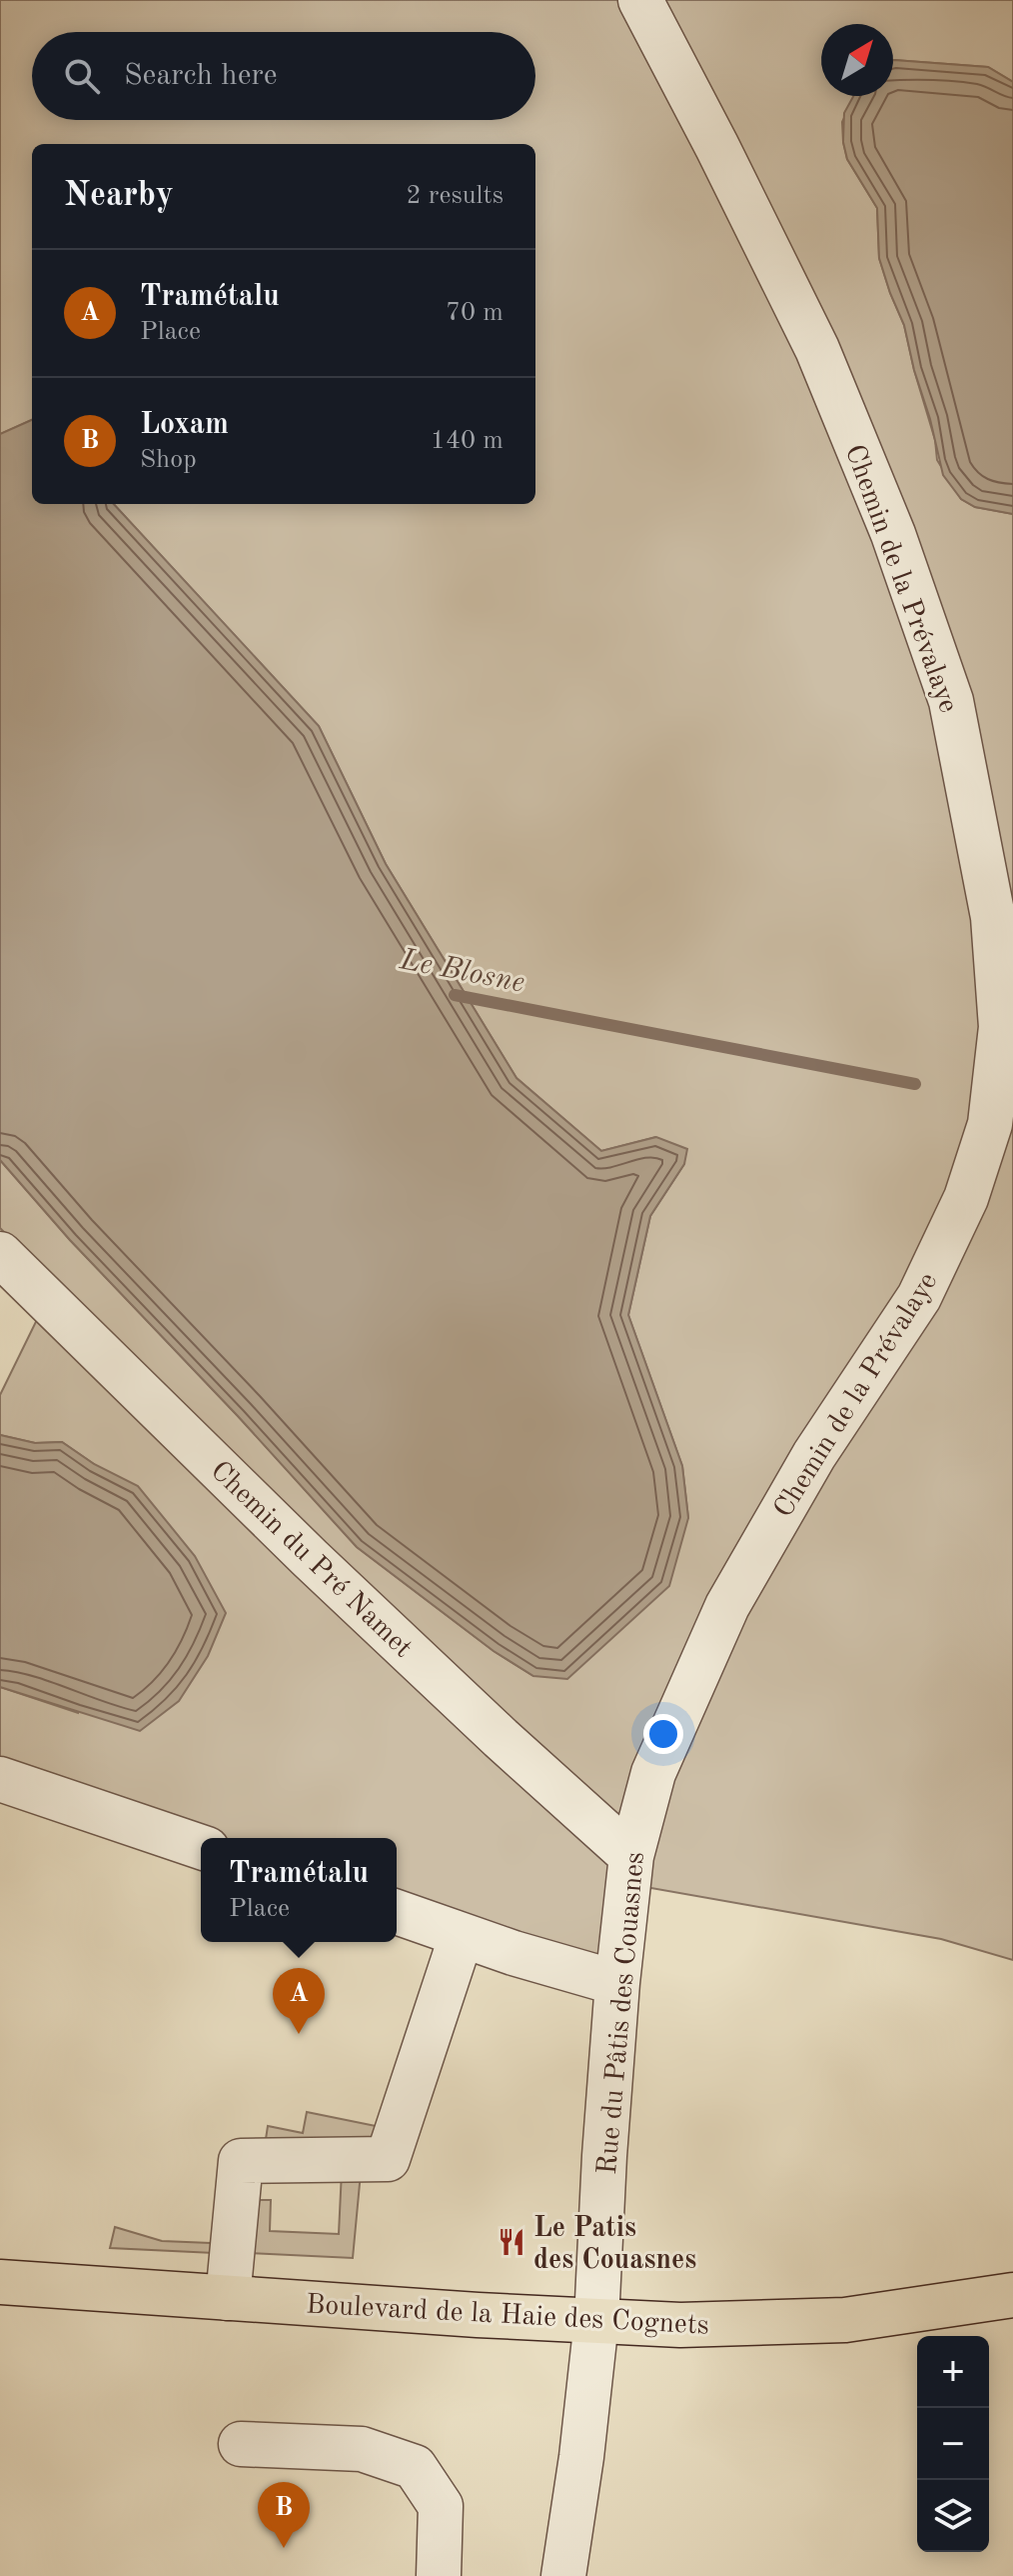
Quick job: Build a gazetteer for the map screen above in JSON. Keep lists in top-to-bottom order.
{
  "streets": {
    "main road": ["Boulevard de la Haie des Cognets"],
    "street": ["Chemin de la Prévalaye", "Chemin du Pré Namet", "Rue du Pâtis des Couasnes"]
  },
  "crossings": [
    ["Chemin de la Prévalaye", "Rue du Pâtis des Couasnes"],
    ["Chemin du Pré Namet", "Rue du Pâtis des Couasnes"],
    ["Rue du Pâtis des Couasnes", "Boulevard de la Haie des Cognets"]
  ],
  "water": ["Le Blosne"],
  "places": {
    "restaurant": ["Le Patis des Couasnes"]
  },
  "north": "top right",
  "page": {
    "search": "Search here",
    "heading": ["Nearby", "2 results"],
    "list": [
      {
        "mark": "A",
        "name": "Tramétalu",
        "note": "Place",
        "value": "70 m"
      },
      {
        "mark": "B",
        "name": "Loxam",
        "note": "Shop",
        "value": "140 m"
      }
    ],
    "popup": ["Tramétalu", "Place"],
    "pins": ["A", "B"],
    "map_buttons": ["+", "−"]
  }
}
